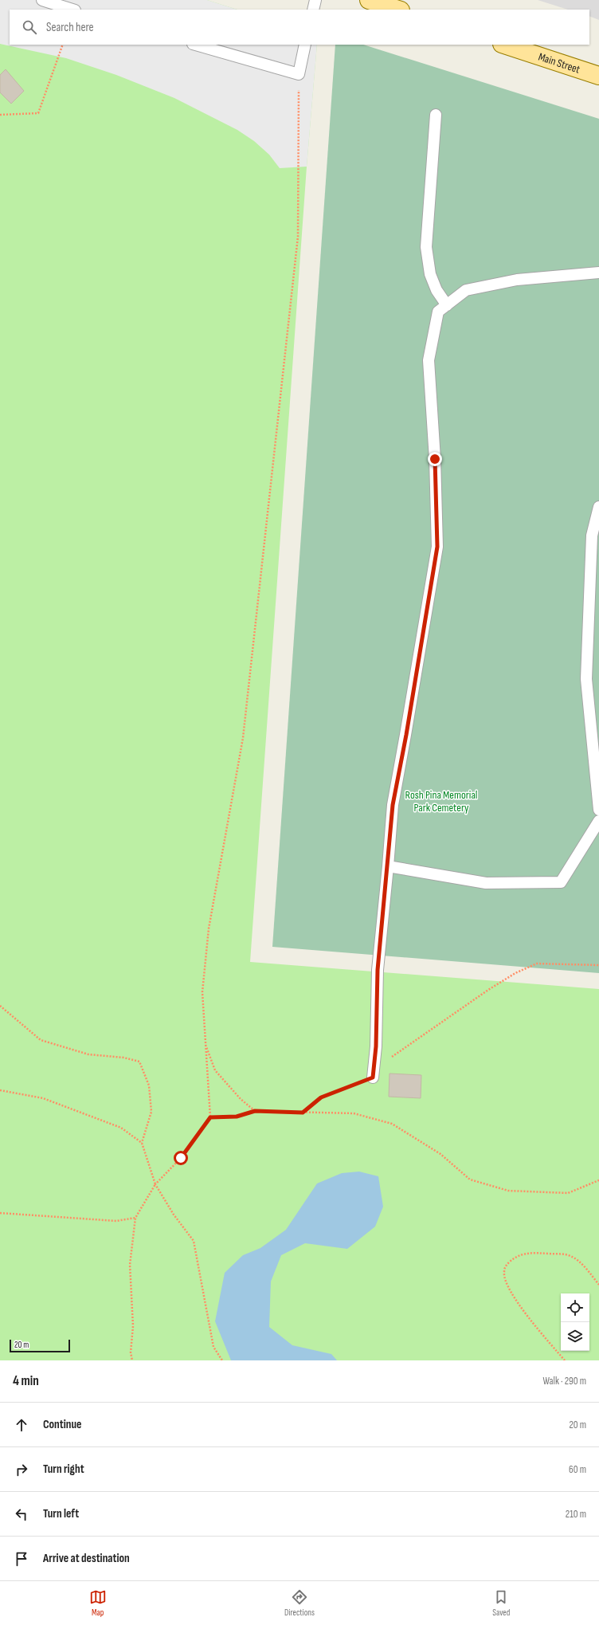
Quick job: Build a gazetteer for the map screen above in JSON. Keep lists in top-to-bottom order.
{
  "streets": {
    "main road": ["Main Street"]
  },
  "parks": ["Rosh Pina Memorial Park Cemetery"],
  "scale_bar": "20 m",
  "page": {
    "search": "Search here",
    "scale": "20 m",
    "heading": ["4 min", "Walk · 290 m"],
    "list": [
      ["Continue", "20 m"],
      ["Turn right", "60 m"],
      ["Turn left", "210 m"],
      "Arrive at destination"
    ],
    "nav": ["Map", "Directions", "Saved"]
  }
}
